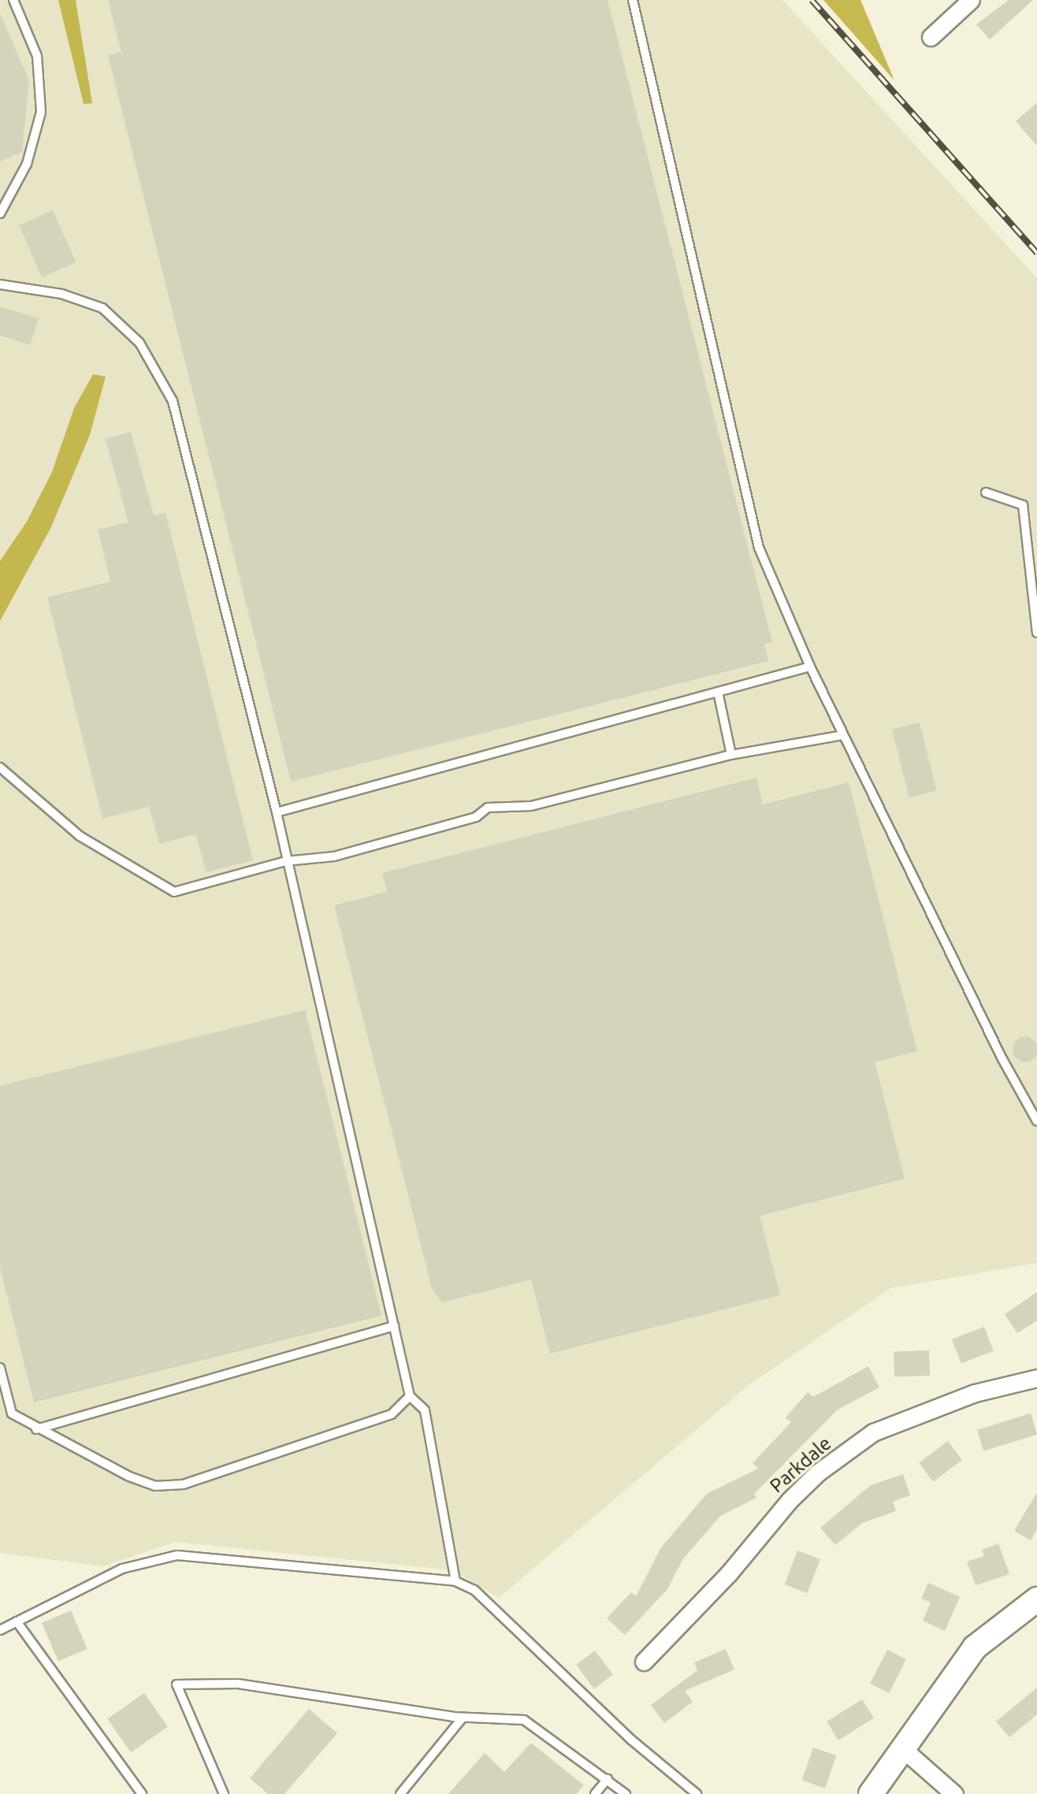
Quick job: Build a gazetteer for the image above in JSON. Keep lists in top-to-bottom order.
{
  "streets": {
    "street": ["Parkdale"]
  }
}
